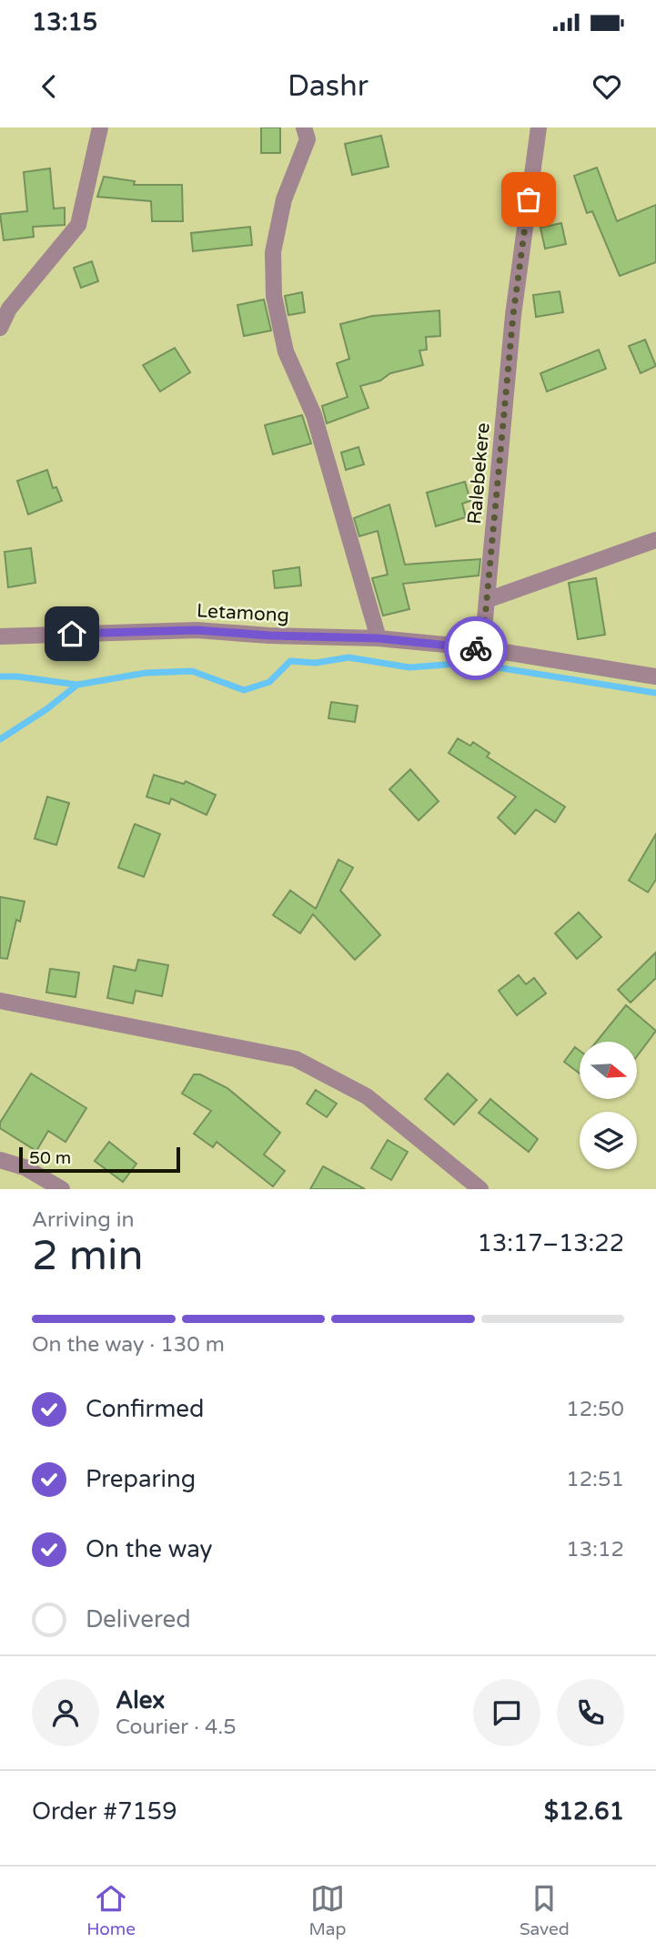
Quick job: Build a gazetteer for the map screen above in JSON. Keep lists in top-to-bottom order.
{
  "streets": {
    "street": ["Ralebekere", "Letamong"]
  },
  "crossings": [
    ["Ralebekere", "Letamong"]
  ],
  "scale_bar": "50 m",
  "north": "right",
  "page": {
    "status": "13:15",
    "header": "Dashr",
    "scale": "50 m",
    "heading": ["2 min", "Arriving in", "13:17–13:22"],
    "panel": [
      "Alex",
      "Courier · 4.5",
      "Order #7159",
      "$12.61"
    ],
    "bar": "On the way · 130 m",
    "list": [
      ["Confirmed", "12:50"],
      ["Preparing", "12:51"],
      ["On the way", "13:12"],
      "Delivered"
    ],
    "tabs": ["Home", "Map", "Saved"]
  }
}
